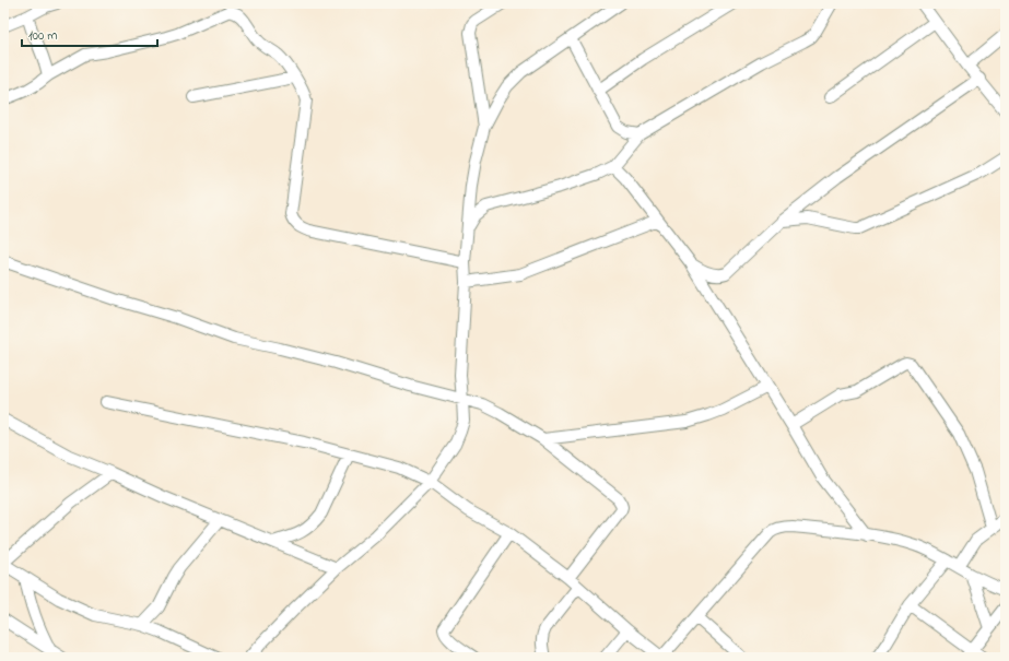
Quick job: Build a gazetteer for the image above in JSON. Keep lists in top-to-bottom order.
{
  "scale_bar": "100 m"
}
